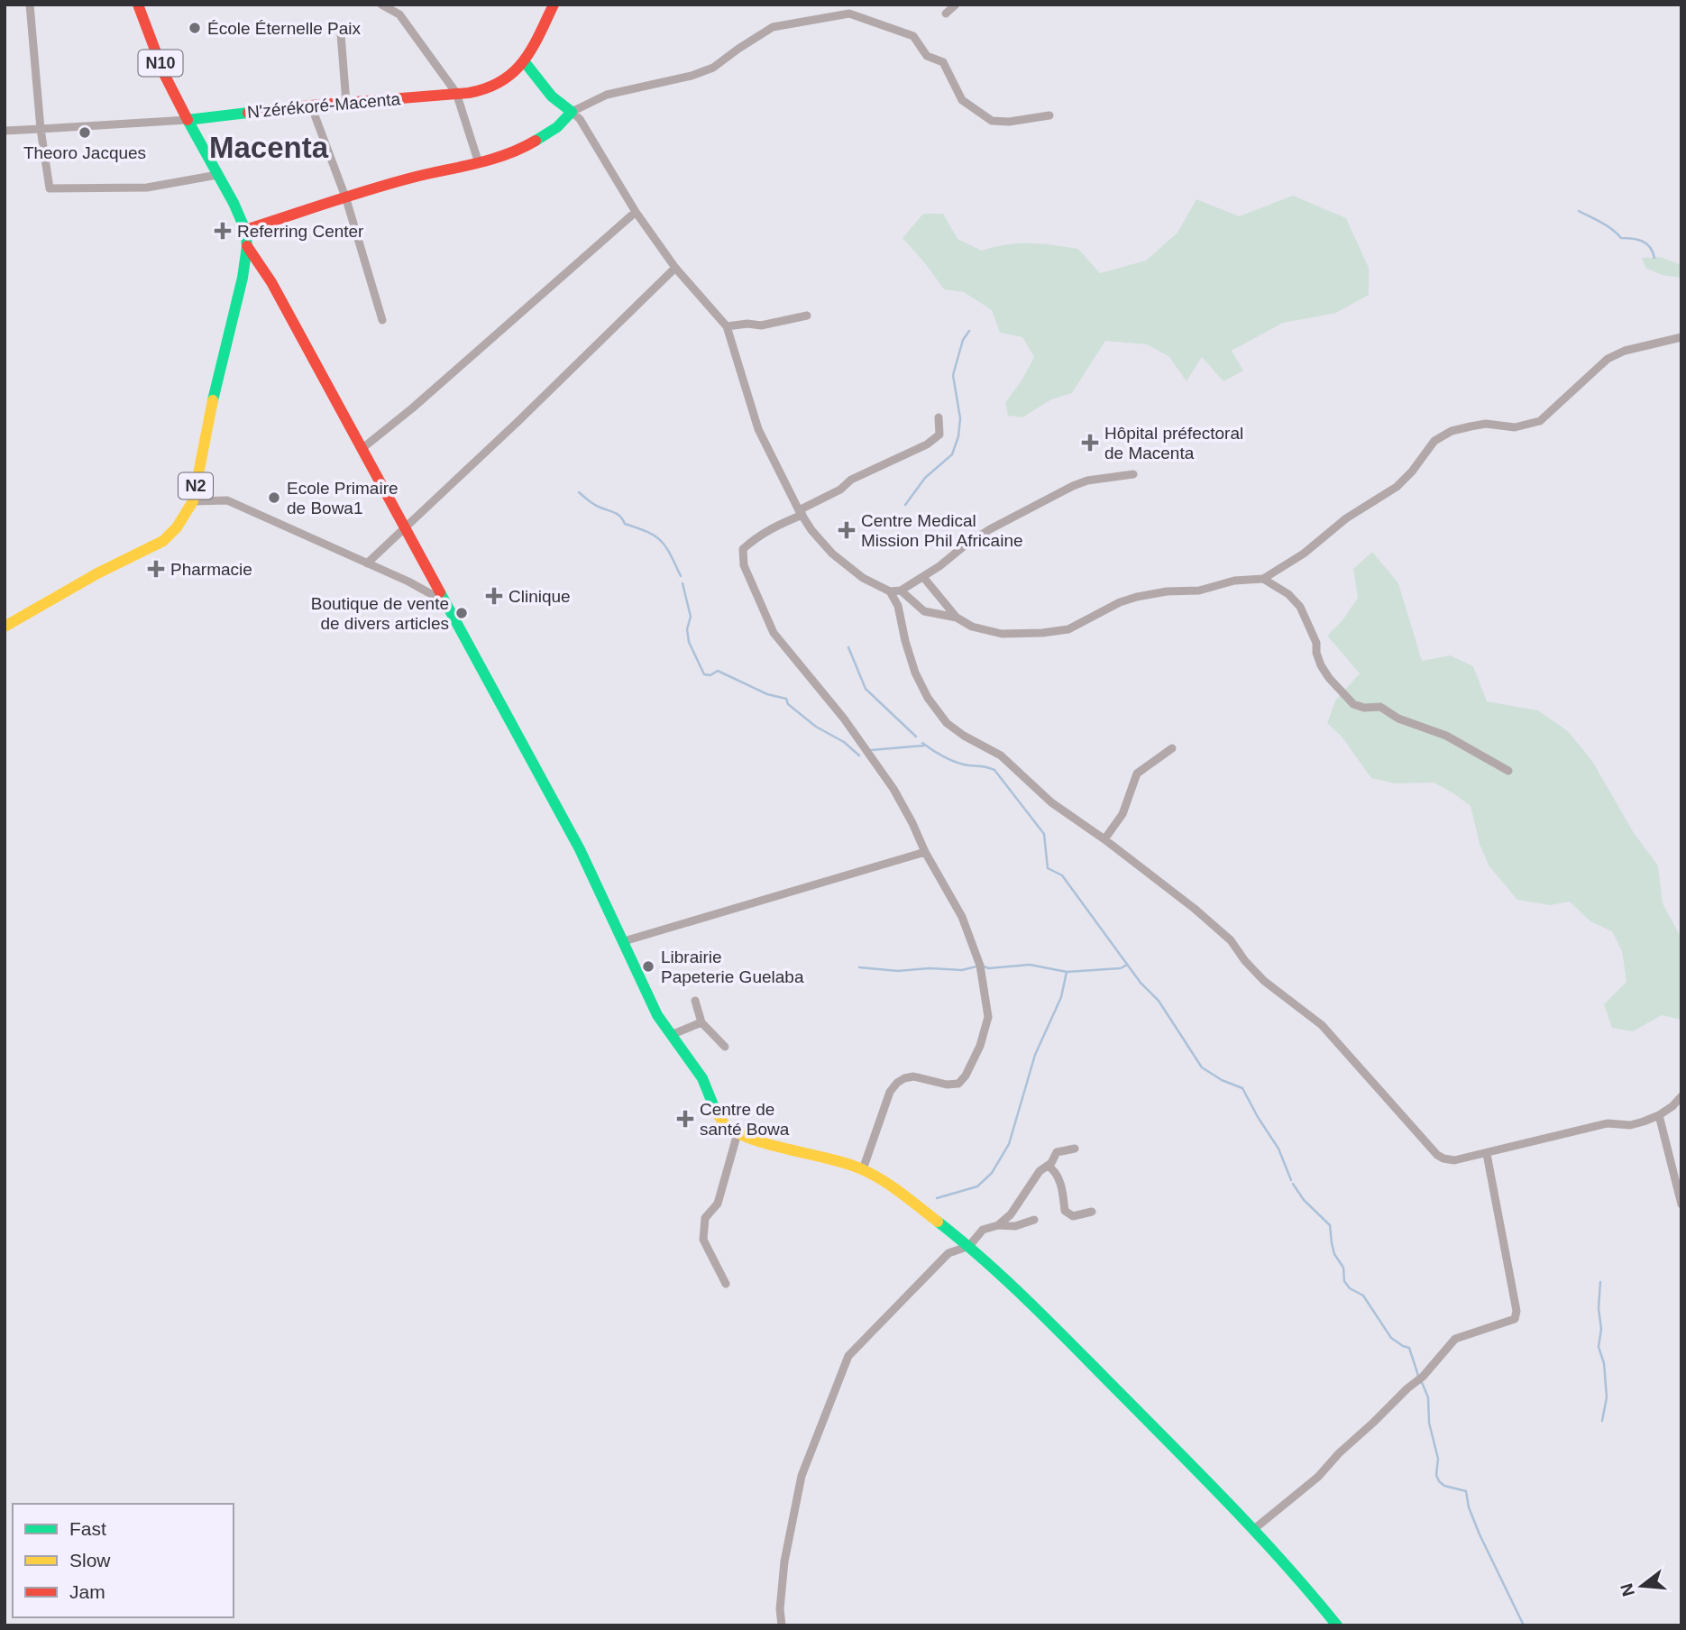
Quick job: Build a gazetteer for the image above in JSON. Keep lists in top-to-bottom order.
{
  "streets": {
    "main road": ["N10", "N'zérékoré-Macenta", "N2"]
  },
  "crossings": [
    ["N10", "N'zérékoré-Macenta"],
    ["N10", "N2"],
    ["N'zérékoré-Macenta", "N2"]
  ],
  "districts": ["Macenta"],
  "places": {
    "other": [
      "École Éternelle Paix",
      "Theoro Jacques",
      "Ecole Primaire de Bowa1",
      "Boutique de vente de divers articles",
      "Librairie Papeterie Guelaba"
    ],
    "health": [
      "Referring Center",
      "Hôpital préfectoral de Macenta",
      "Centre Medical Mission Phil Africaine",
      "Pharmacie",
      "Clinique",
      "Centre de santé Bowa"
    ]
  },
  "legend": ["Fast", "Slow", "Jam"],
  "north": "left"
}
